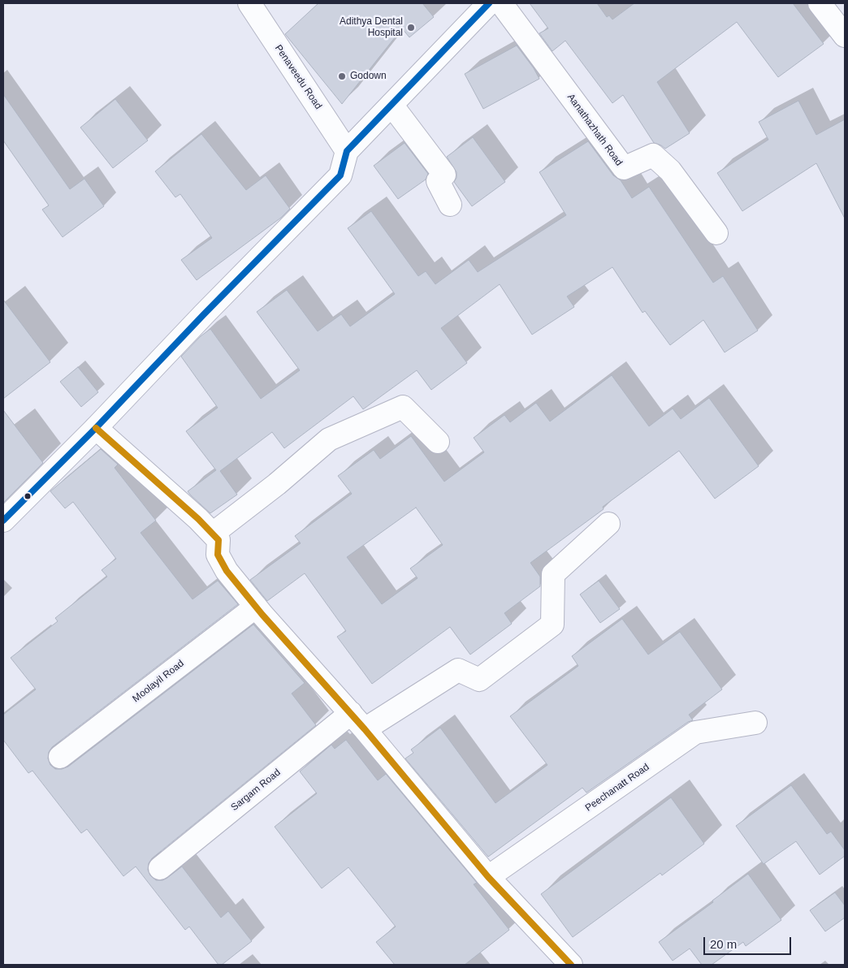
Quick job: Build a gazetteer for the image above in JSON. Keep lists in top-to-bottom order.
{
  "streets": {
    "street": [
      "Penaveedu Road",
      "Aanathazhath Road",
      "Moolayil Road",
      "Peechanatt Road",
      "Sargam Road"
    ]
  },
  "places": ["Adithya Dental Hospital", "Godown"],
  "scale_bar": "20 m"
}
